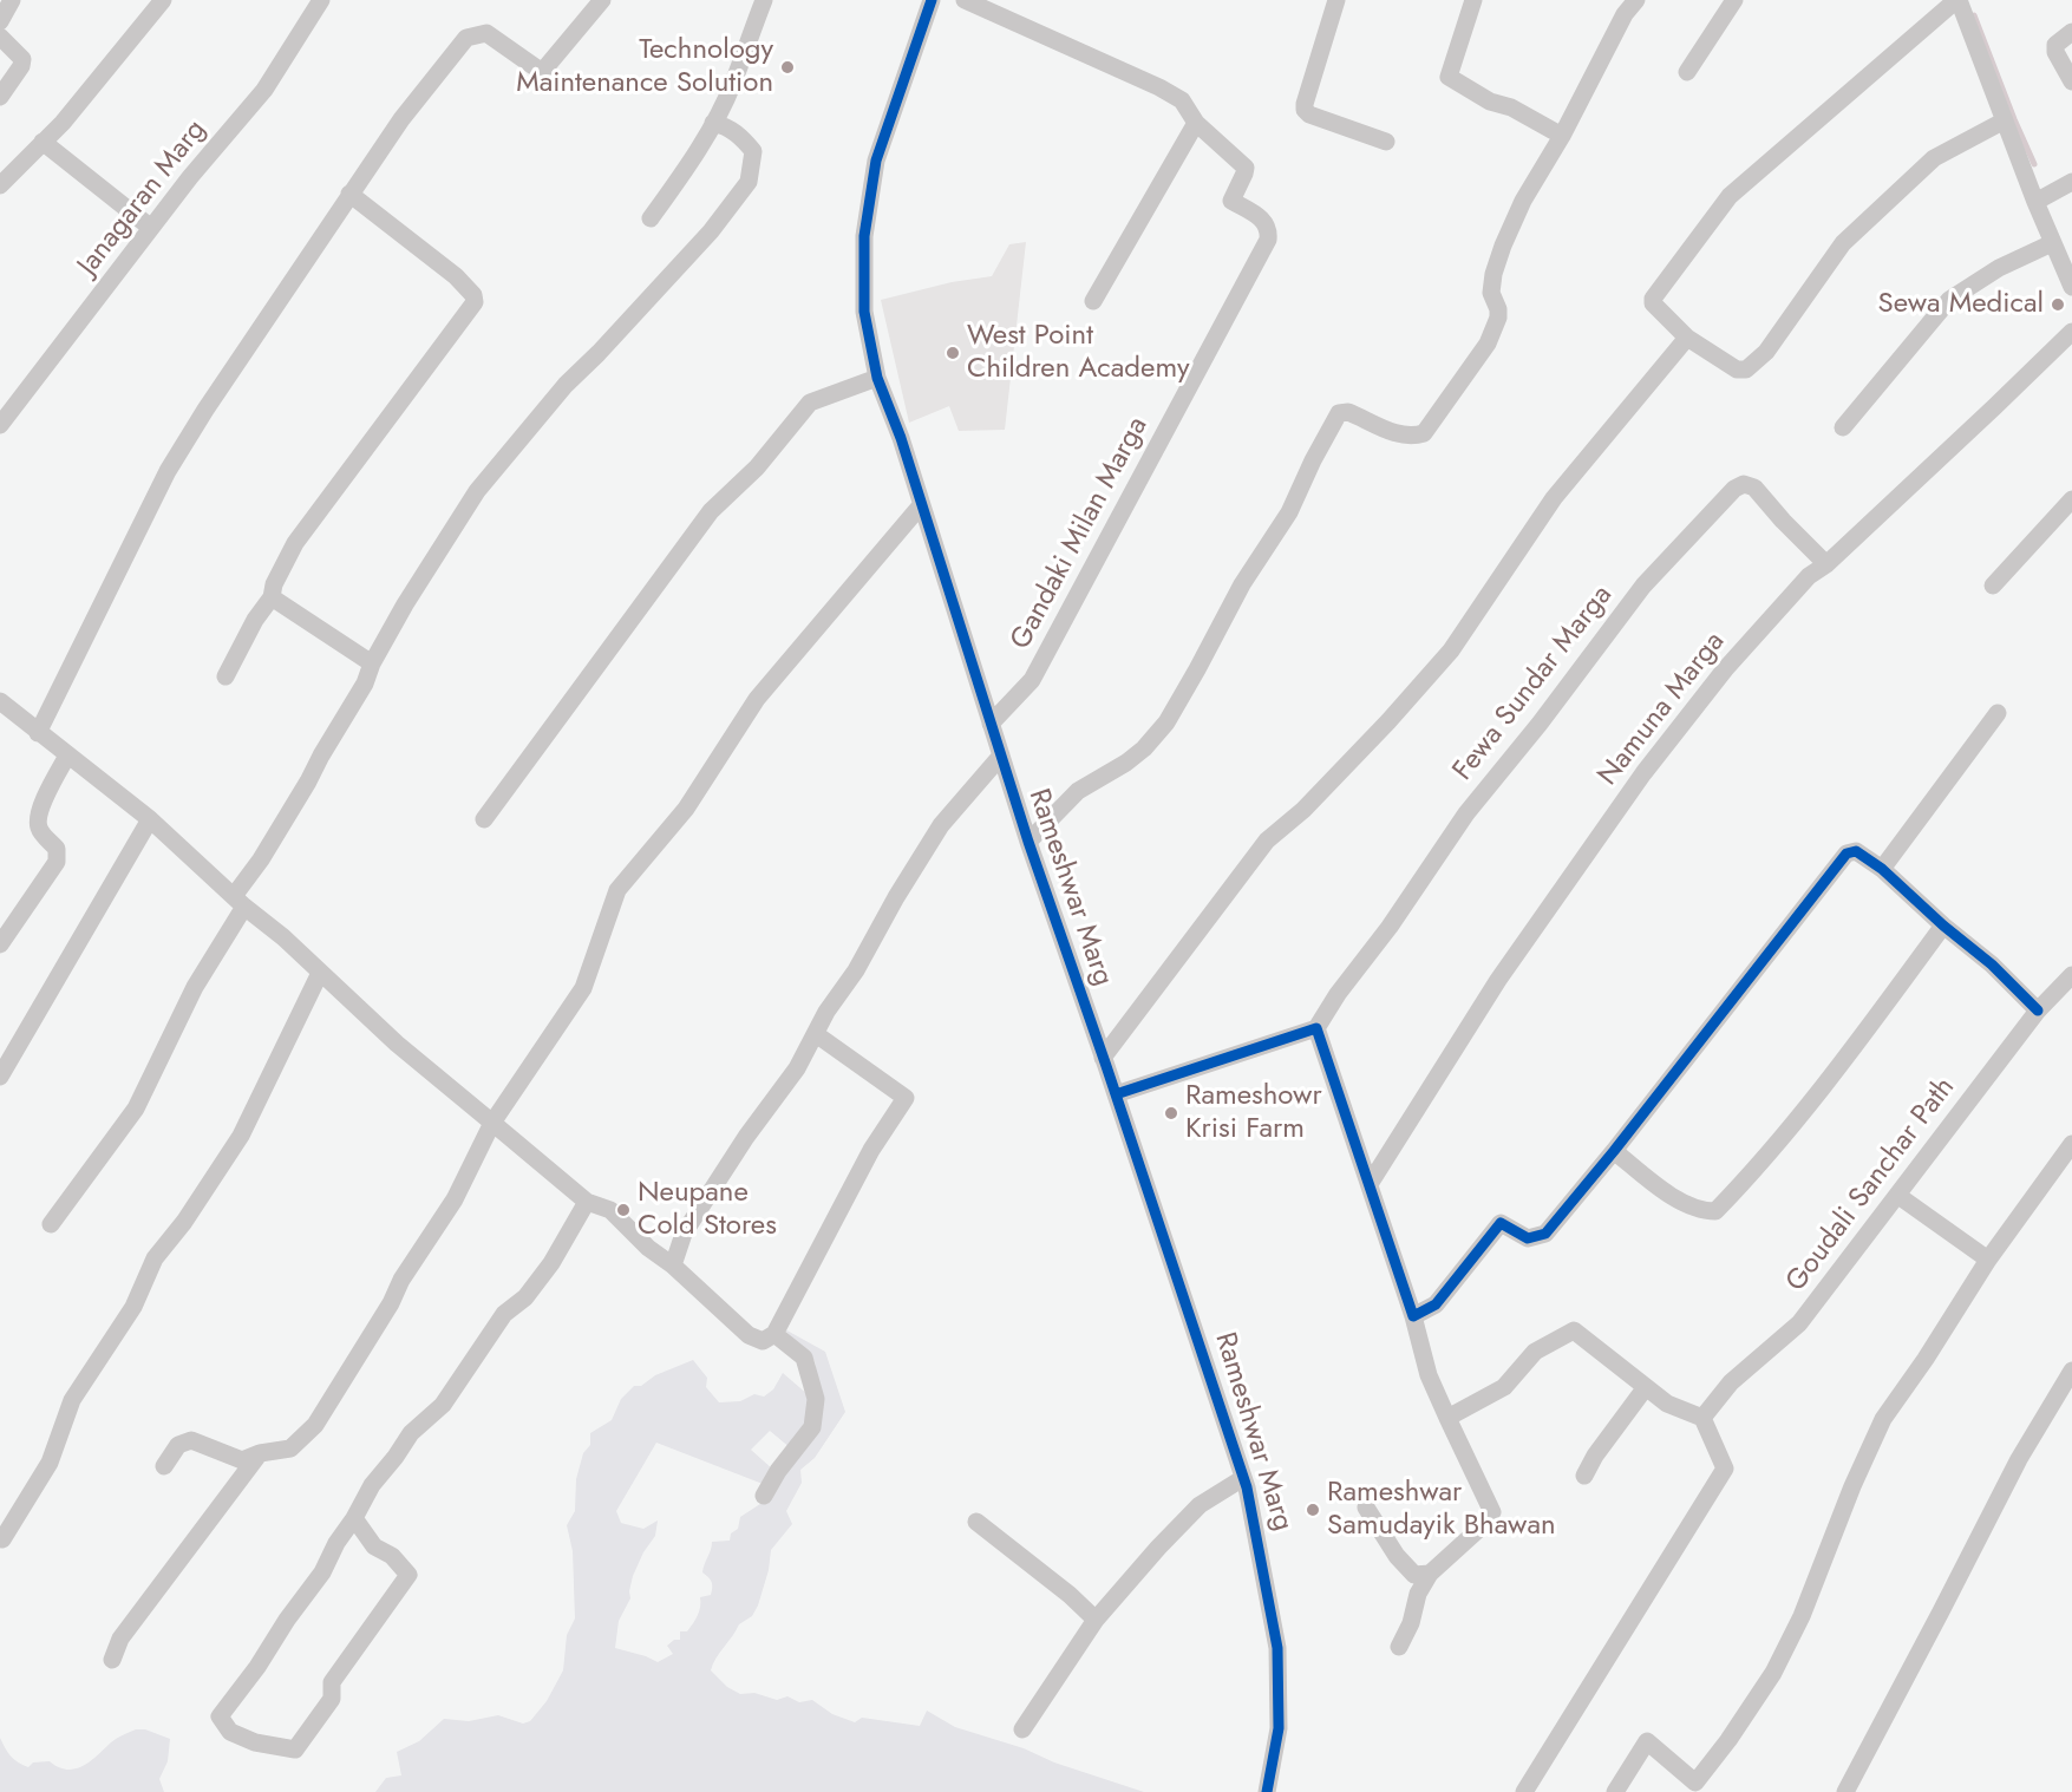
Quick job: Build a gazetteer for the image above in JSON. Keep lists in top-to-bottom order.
{
  "streets": {
    "street": [
      "Janagaran Marg",
      "Gandaki Milan Marga",
      "Fewa Sundar Marga",
      "Namuna Marga",
      "Rameshwar Marg",
      "Goudali Sanchar Path"
    ]
  },
  "crossings": [
    ["Gandaki Milan Marga", "Rameshwar Marg"],
    ["Fewa Sundar Marga", "Namuna Marga"]
  ],
  "places": [
    "Technology Maintenance Solution",
    "Sewa Medical",
    "West Point Children Academy",
    "Rameshowr Krisi Farm",
    "Neupane Cold Stores",
    "Rameshwar Samudayik Bhawan"
  ]
}
